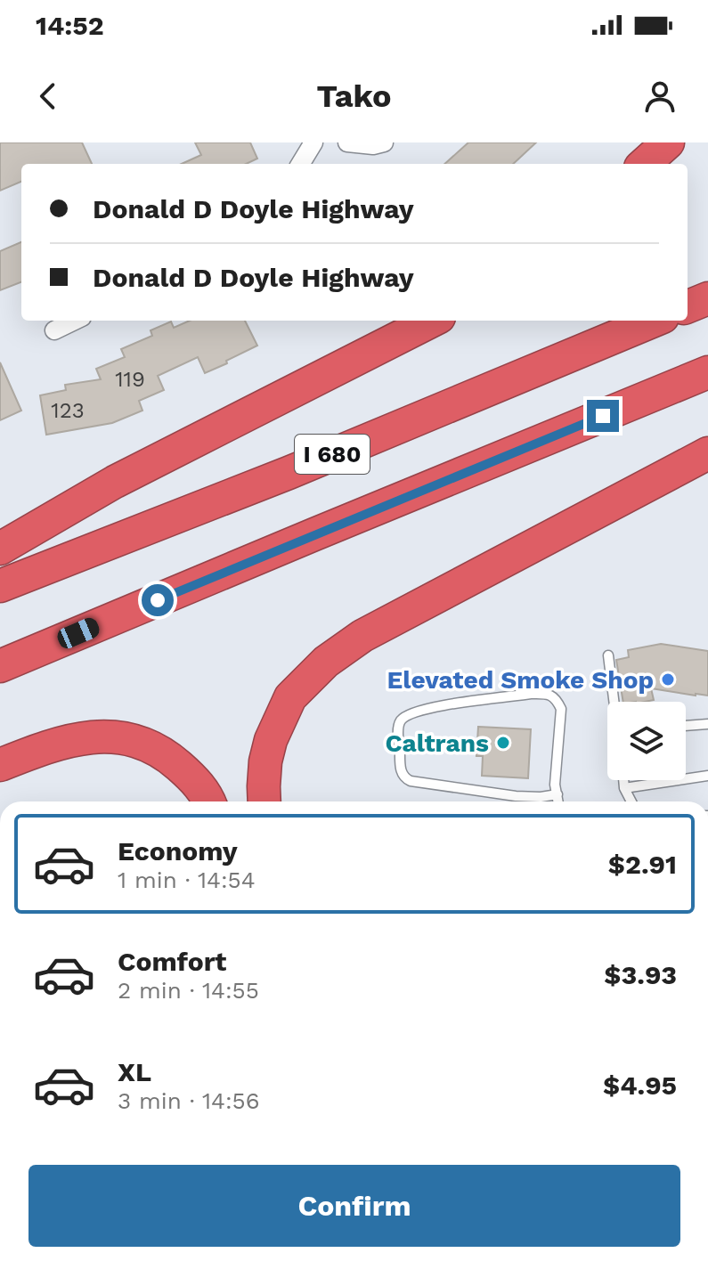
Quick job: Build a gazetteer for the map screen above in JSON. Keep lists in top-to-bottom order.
{
  "streets": {
    "highway": ["I 680"]
  },
  "places": ["Elevated Smoke Shop", "Caltrans"],
  "house_numbers": ["119", "123"],
  "page": {
    "status": "14:52",
    "header": "Tako",
    "banner": ["Donald D Doyle Highway", "Donald D Doyle Highway"],
    "list": [
      {
        "name": "Economy",
        "note": "1 min · 14:54",
        "value": "$2.91"
      },
      {
        "name": "Comfort",
        "note": "2 min · 14:55",
        "value": "$3.93"
      },
      {
        "name": "XL",
        "note": "3 min · 14:56",
        "value": "$4.95"
      }
    ],
    "buttons": "Confirm"
  }
}
